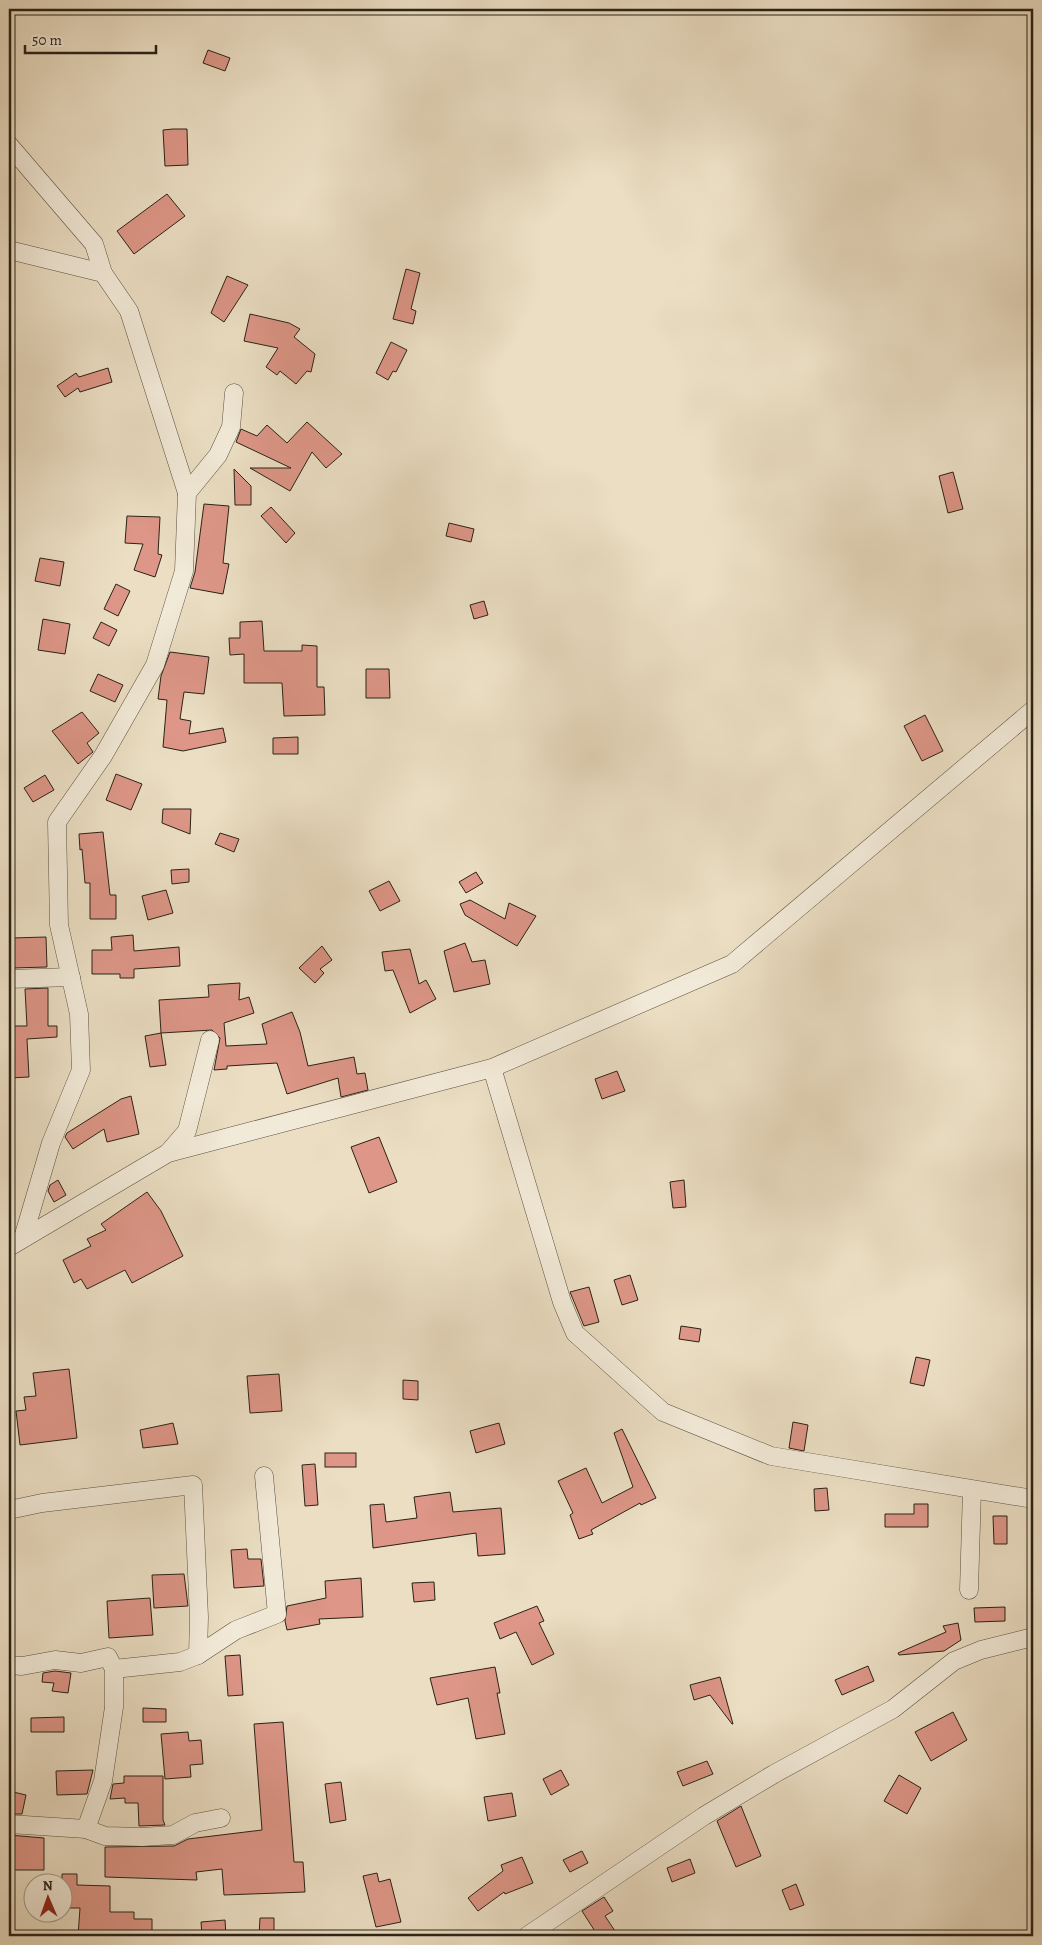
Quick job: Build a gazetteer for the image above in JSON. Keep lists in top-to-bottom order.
{
  "scale_bar": "50 m",
  "north": "top"
}
